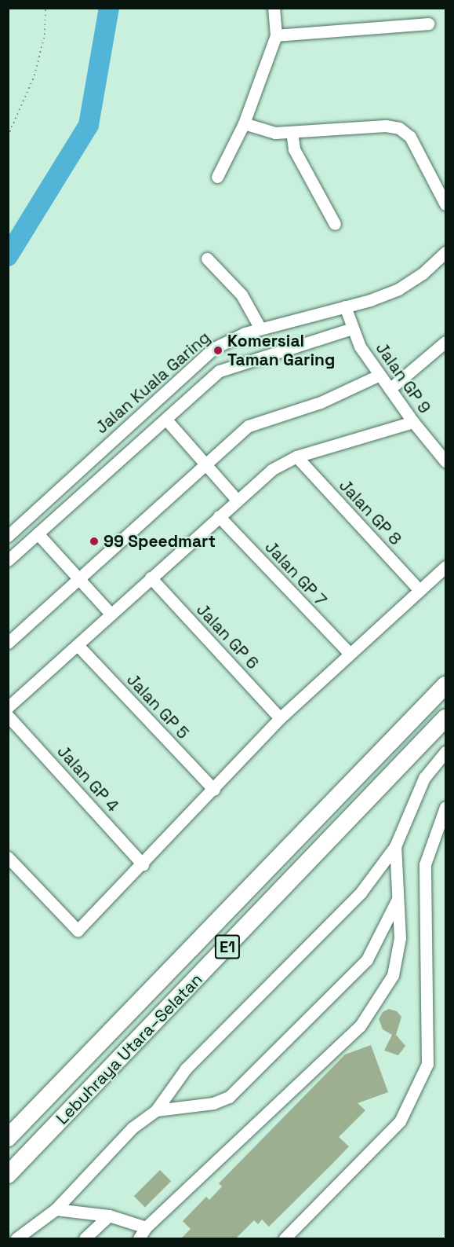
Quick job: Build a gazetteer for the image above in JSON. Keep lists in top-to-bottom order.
{
  "streets": {
    "highway": ["E1", "Lebuhraya Utara–Selatan"],
    "street": [
      "Jalan GP 9",
      "Jalan Kuala Garing",
      "Jalan GP 8",
      "Jalan GP 7",
      "Jalan GP 6",
      "Jalan GP 5",
      "Jalan GP 4"
    ]
  },
  "crossings": [
    ["Jalan GP 9", "Jalan Kuala Garing"]
  ],
  "places": ["Komersial Taman Garing", "99 Speedmart"]
}
